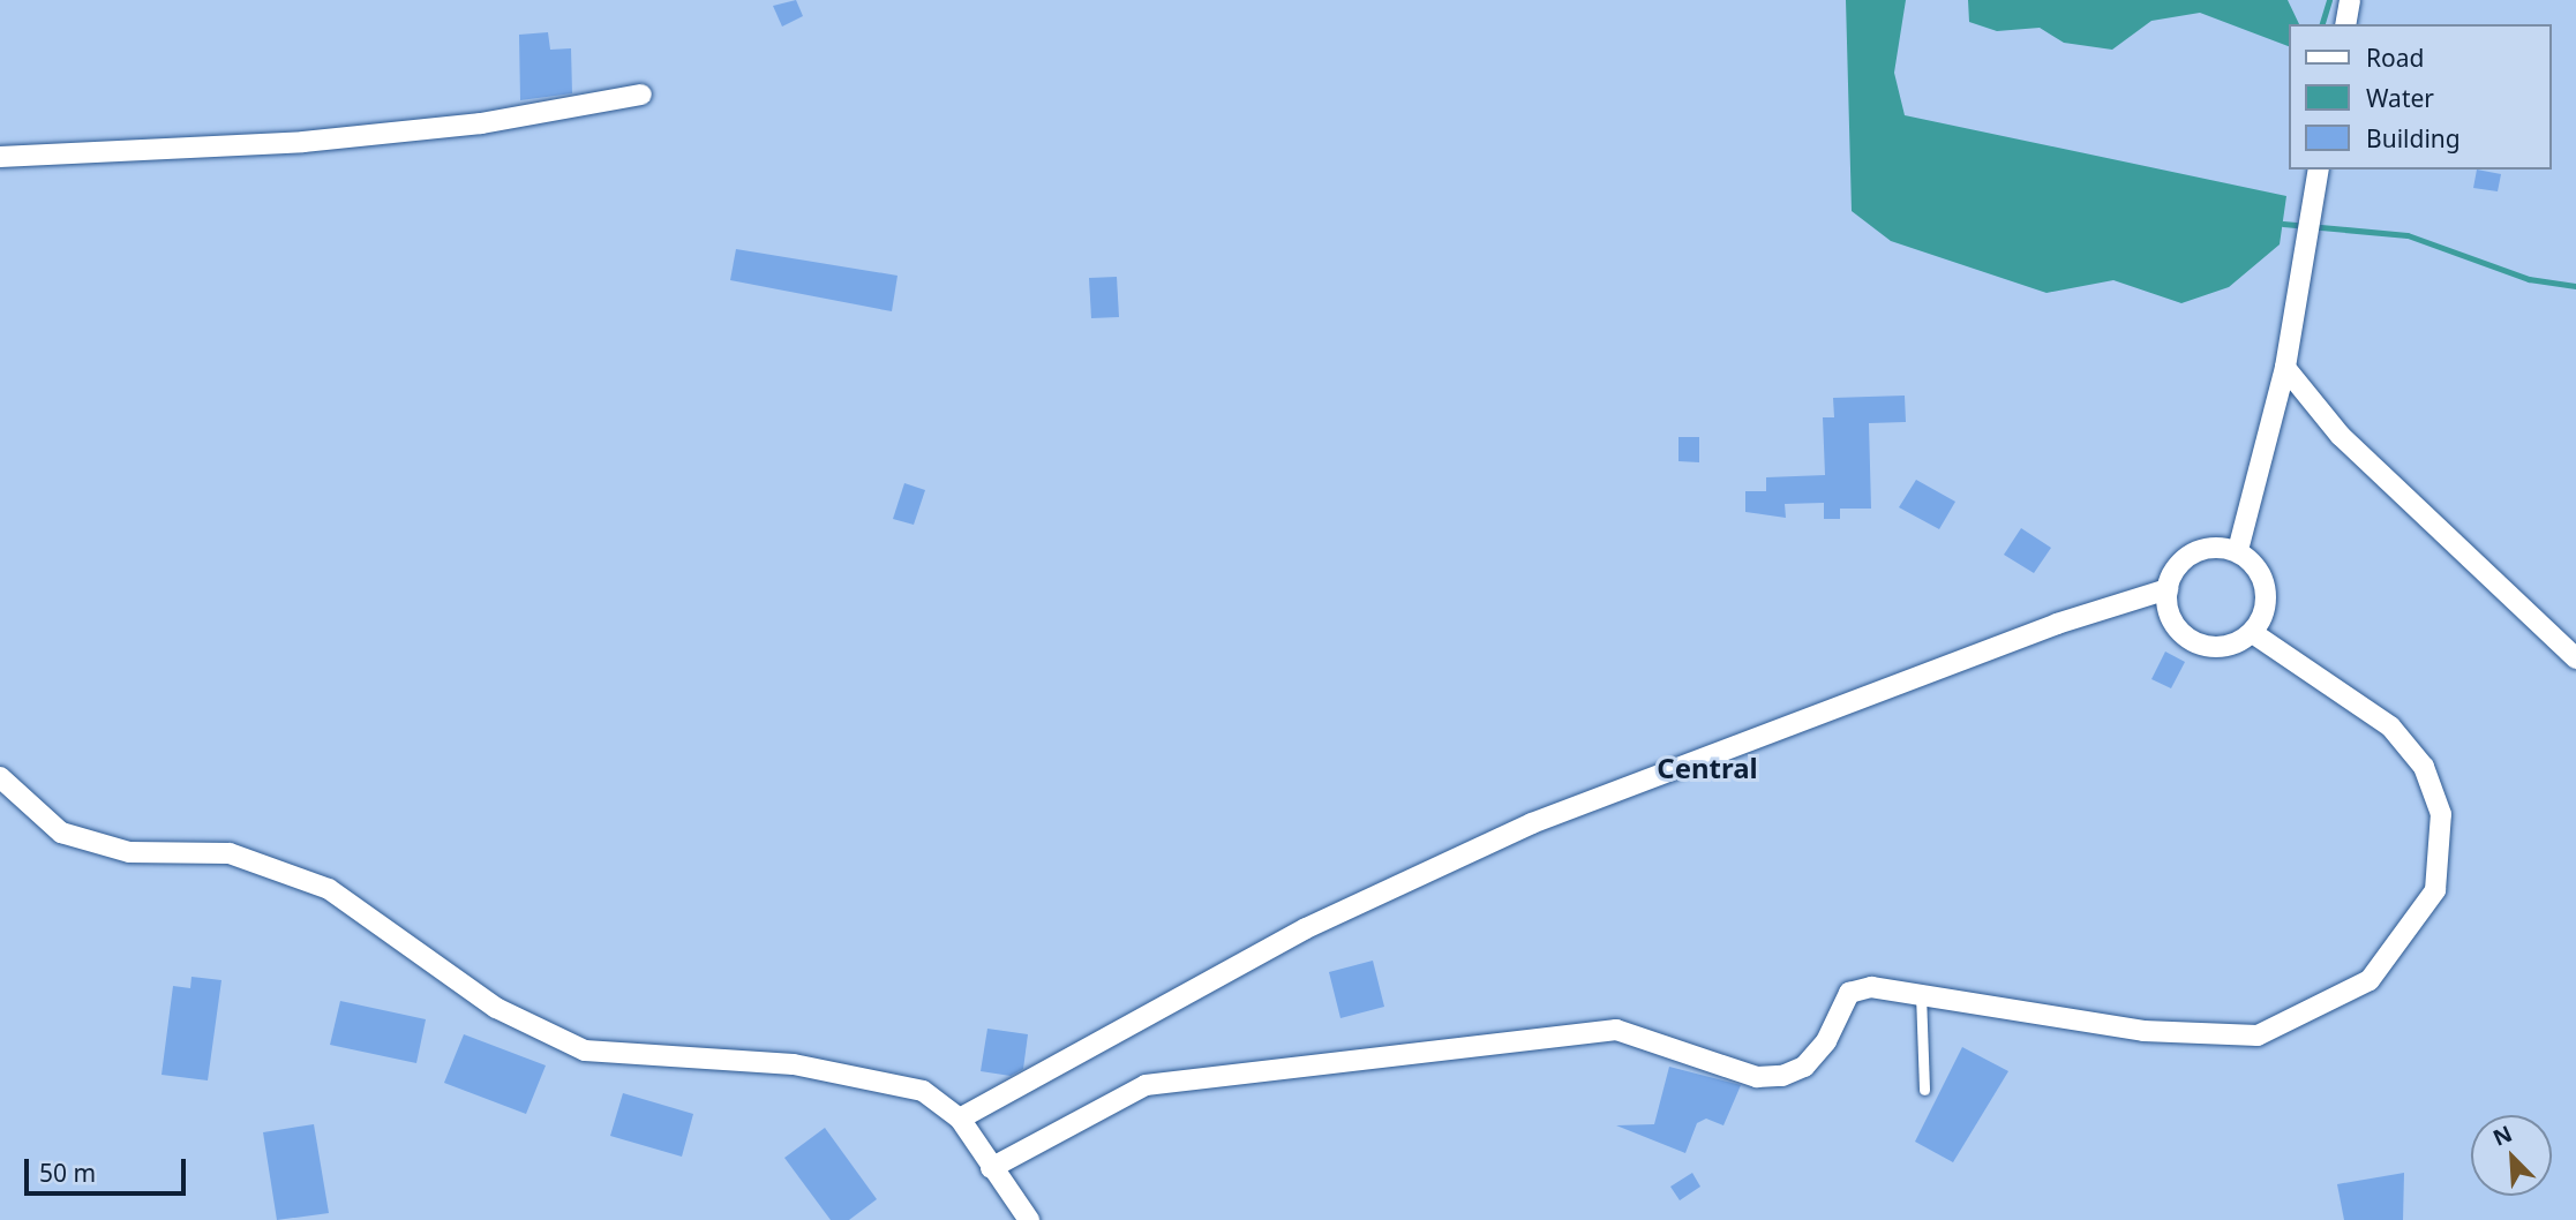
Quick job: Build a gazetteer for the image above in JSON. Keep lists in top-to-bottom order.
{
  "districts": ["Central"],
  "legend": ["Road", "Water", "Building"],
  "scale_bar": "50 m",
  "north": "top left"
}
